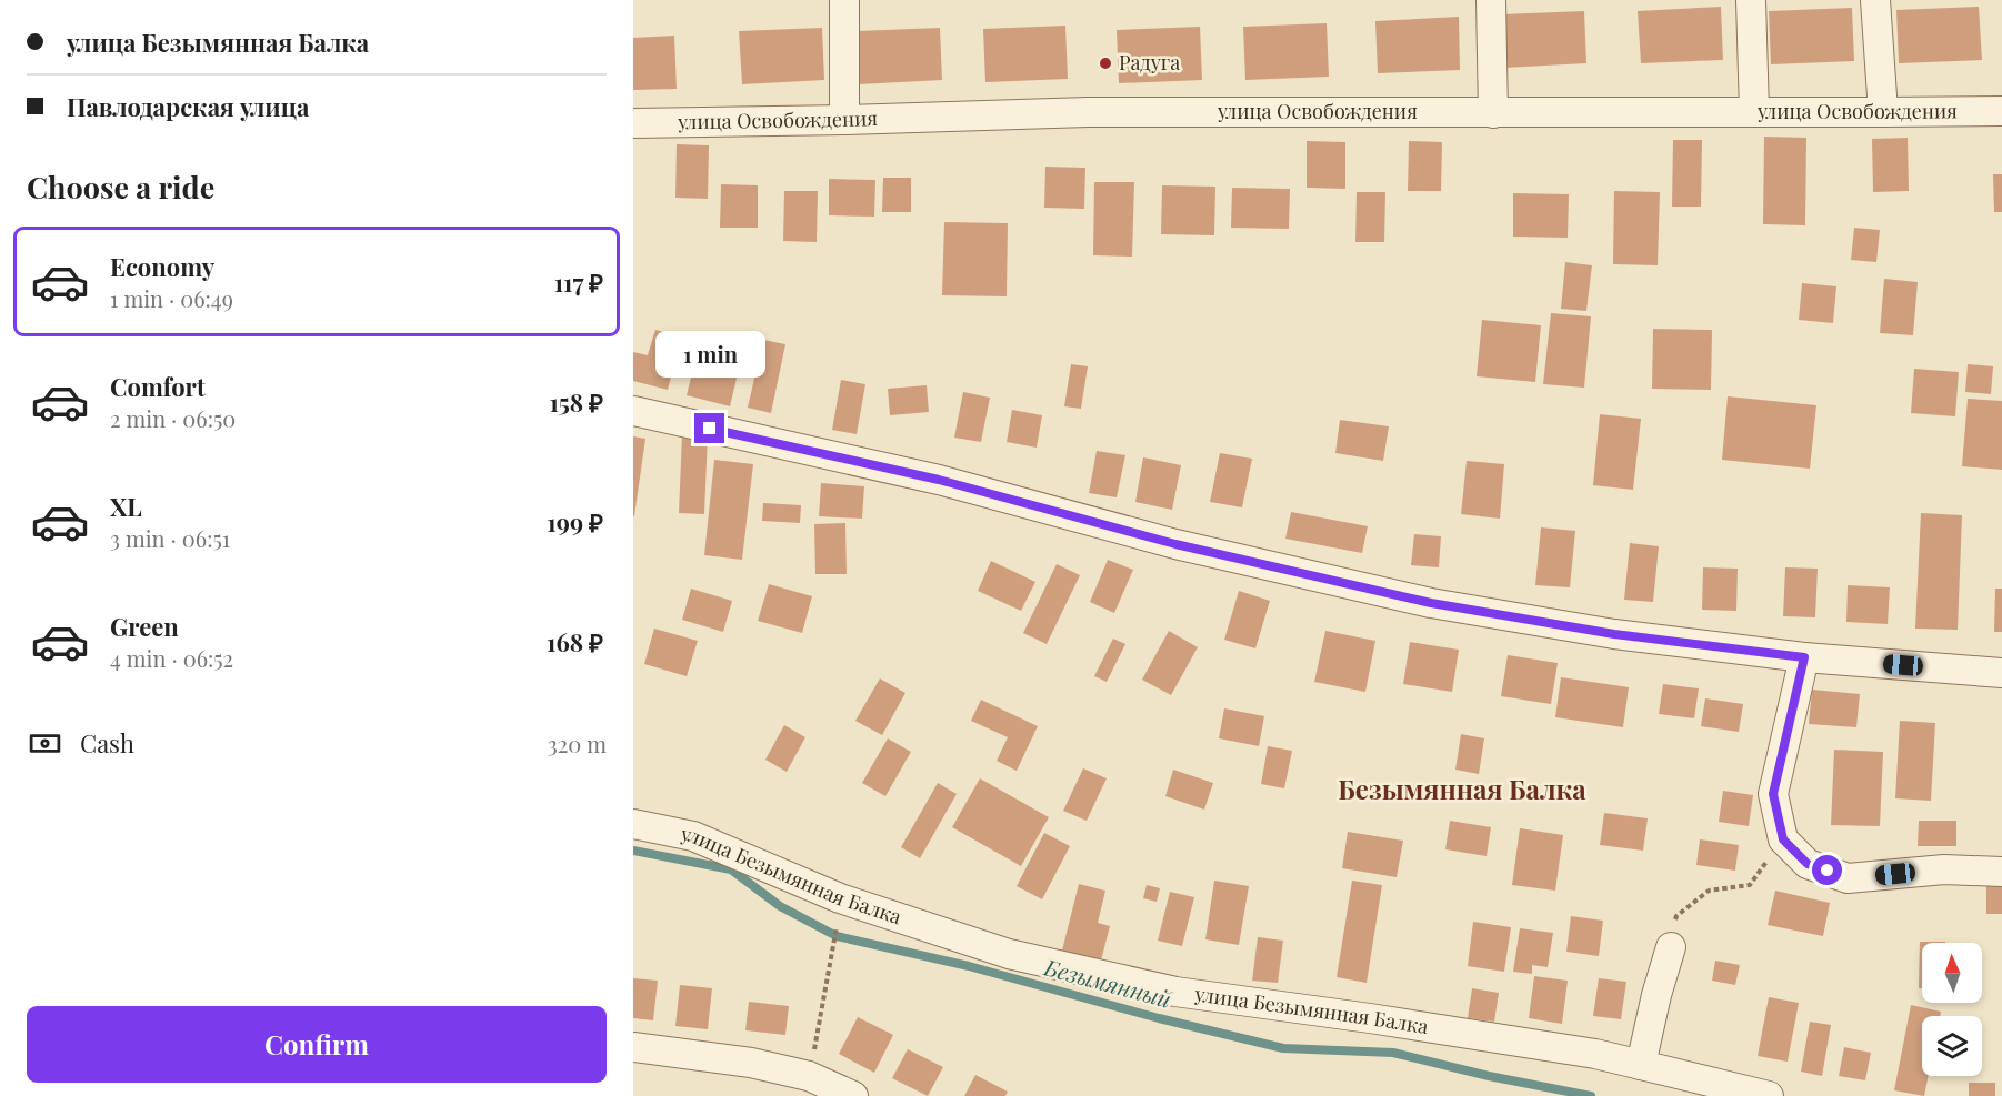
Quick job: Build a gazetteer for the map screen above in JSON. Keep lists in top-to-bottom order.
{
  "streets": {
    "street": ["улица Освобождения", "улица Безымянная Балка"]
  },
  "districts": ["Безымянная Балка"],
  "water": ["Безымянный"],
  "places": ["Радуга"],
  "north": "top",
  "page": {
    "banner": ["улица Безымянная Балка", "Павлодарская улица"],
    "heading": "Choose a ride",
    "list": [
      {
        "name": "Economy",
        "note": "1 min · 06:49",
        "value": "117 ₽"
      },
      {
        "name": "Comfort",
        "note": "2 min · 06:50",
        "value": "158 ₽"
      },
      {
        "name": "XL",
        "note": "3 min · 06:51",
        "value": "199 ₽"
      },
      {
        "name": "Green",
        "note": "4 min · 06:52",
        "value": "168 ₽"
      }
    ],
    "bubble": "1 min",
    "pay": ["Cash", "320 m"],
    "buttons": "Confirm"
  }
}
